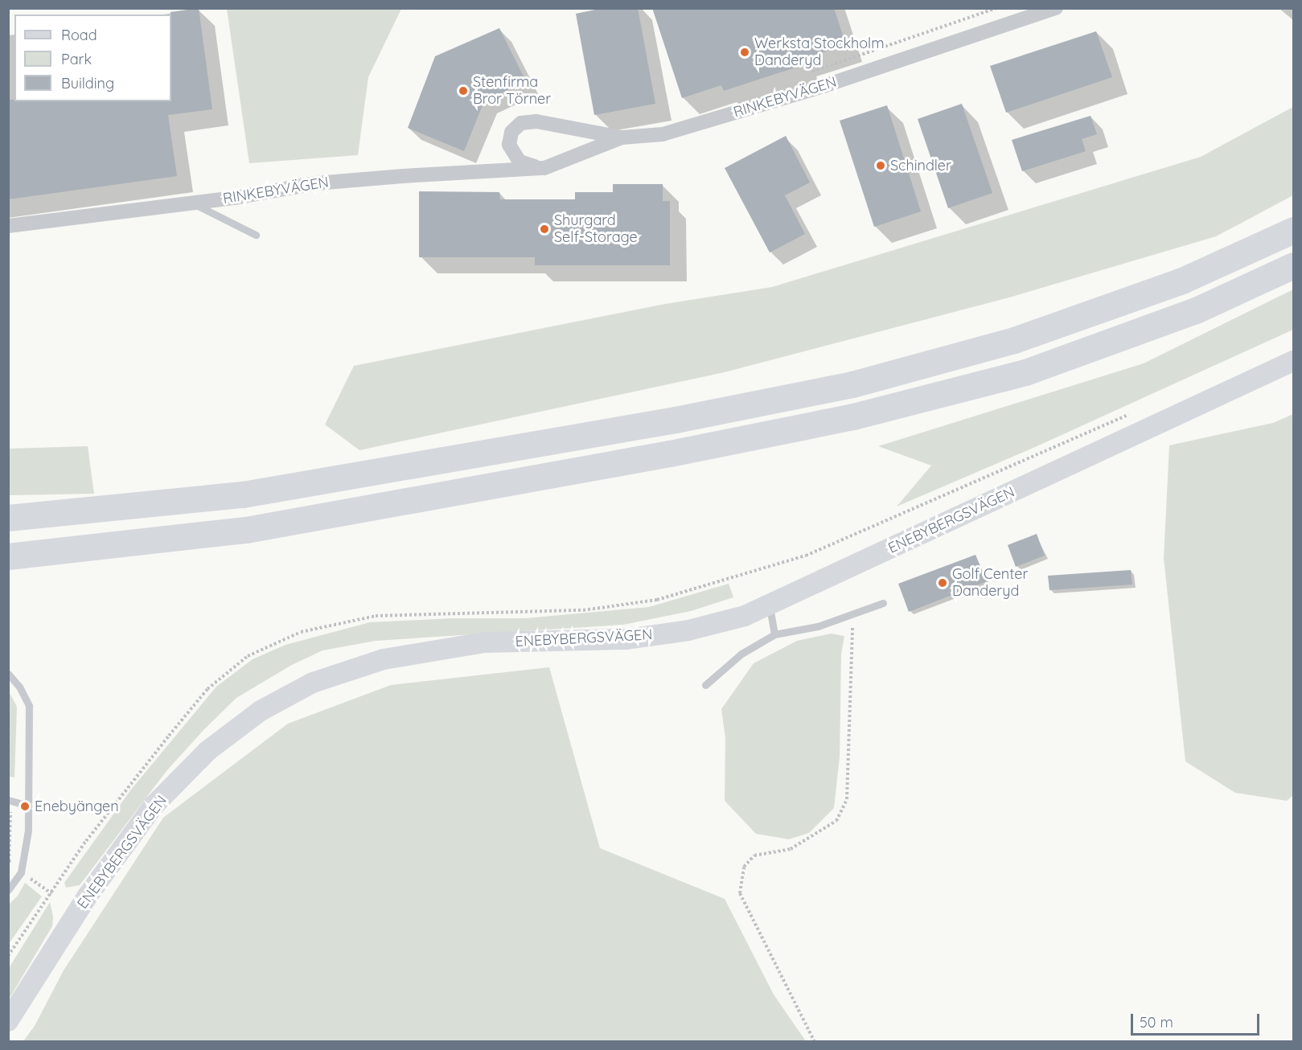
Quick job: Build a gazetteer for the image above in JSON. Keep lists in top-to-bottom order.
{
  "streets": {
    "main road": ["ENEBYBERGSVÄGEN"],
    "street": ["RINKEBYVÄGEN"]
  },
  "places": [
    "Werksta Stockholm Danderyd",
    "Stenfirma Bror Törner",
    "Schindler",
    "Shurgard Self-Storage",
    "Golf Center Danderyd",
    "Enebyängen"
  ],
  "legend": ["Road", "Park", "Building"],
  "scale_bar": "50 m"
}
